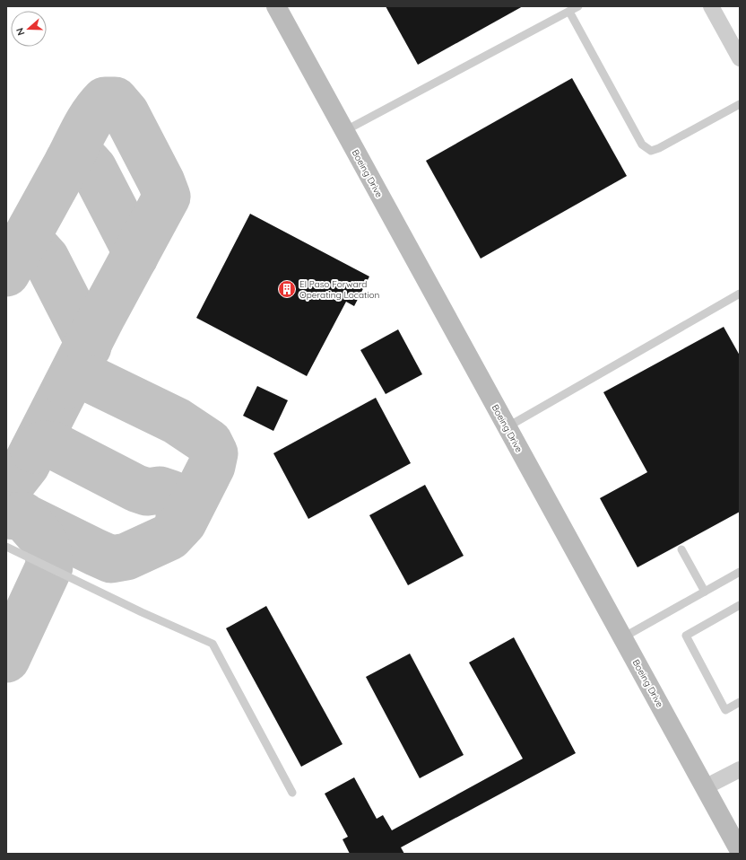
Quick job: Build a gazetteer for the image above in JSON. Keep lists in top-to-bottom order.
{
  "streets": {
    "street": ["Boeing Drive"]
  },
  "places": {
    "building": ["El Paso Forward Operating Location"]
  },
  "north": "left"
}
